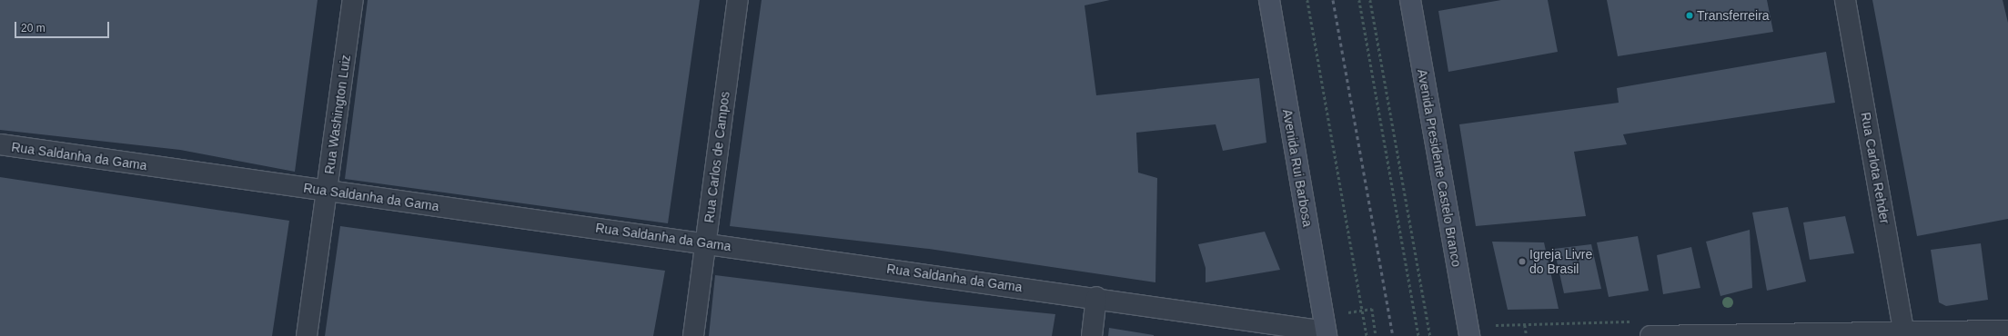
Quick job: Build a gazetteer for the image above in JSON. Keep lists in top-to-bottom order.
{
  "streets": {
    "main road": ["Avenida Rui Barbosa", "Avenida Presidente Castelo Branco"],
    "street": [
      "Rua Washington Luiz",
      "Rua Saldanha da Gama",
      "Rua Carlos de Campos",
      "Rua Carlota Rehder"
    ]
  },
  "crossings": [
    ["Rua Washington Luiz", "Rua Saldanha da Gama"],
    ["Rua Saldanha da Gama", "Rua Carlos de Campos"],
    ["Rua Saldanha da Gama", "Avenida Rui Barbosa"]
  ],
  "places": ["Transferreira", "Igreja Livre do Brasil"],
  "scale_bar": "20 m"
}
